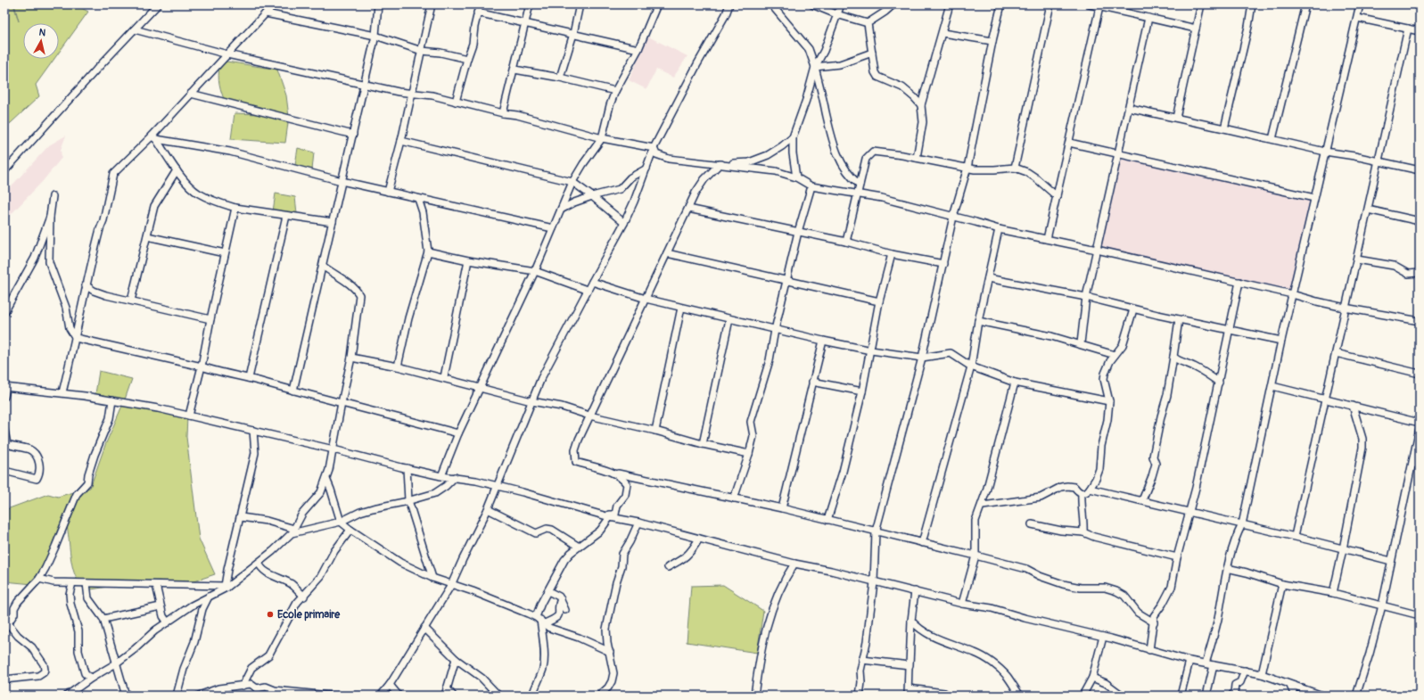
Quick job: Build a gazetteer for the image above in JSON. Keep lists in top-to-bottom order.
{
  "places": ["Ecole primaire"],
  "north": "top"
}
